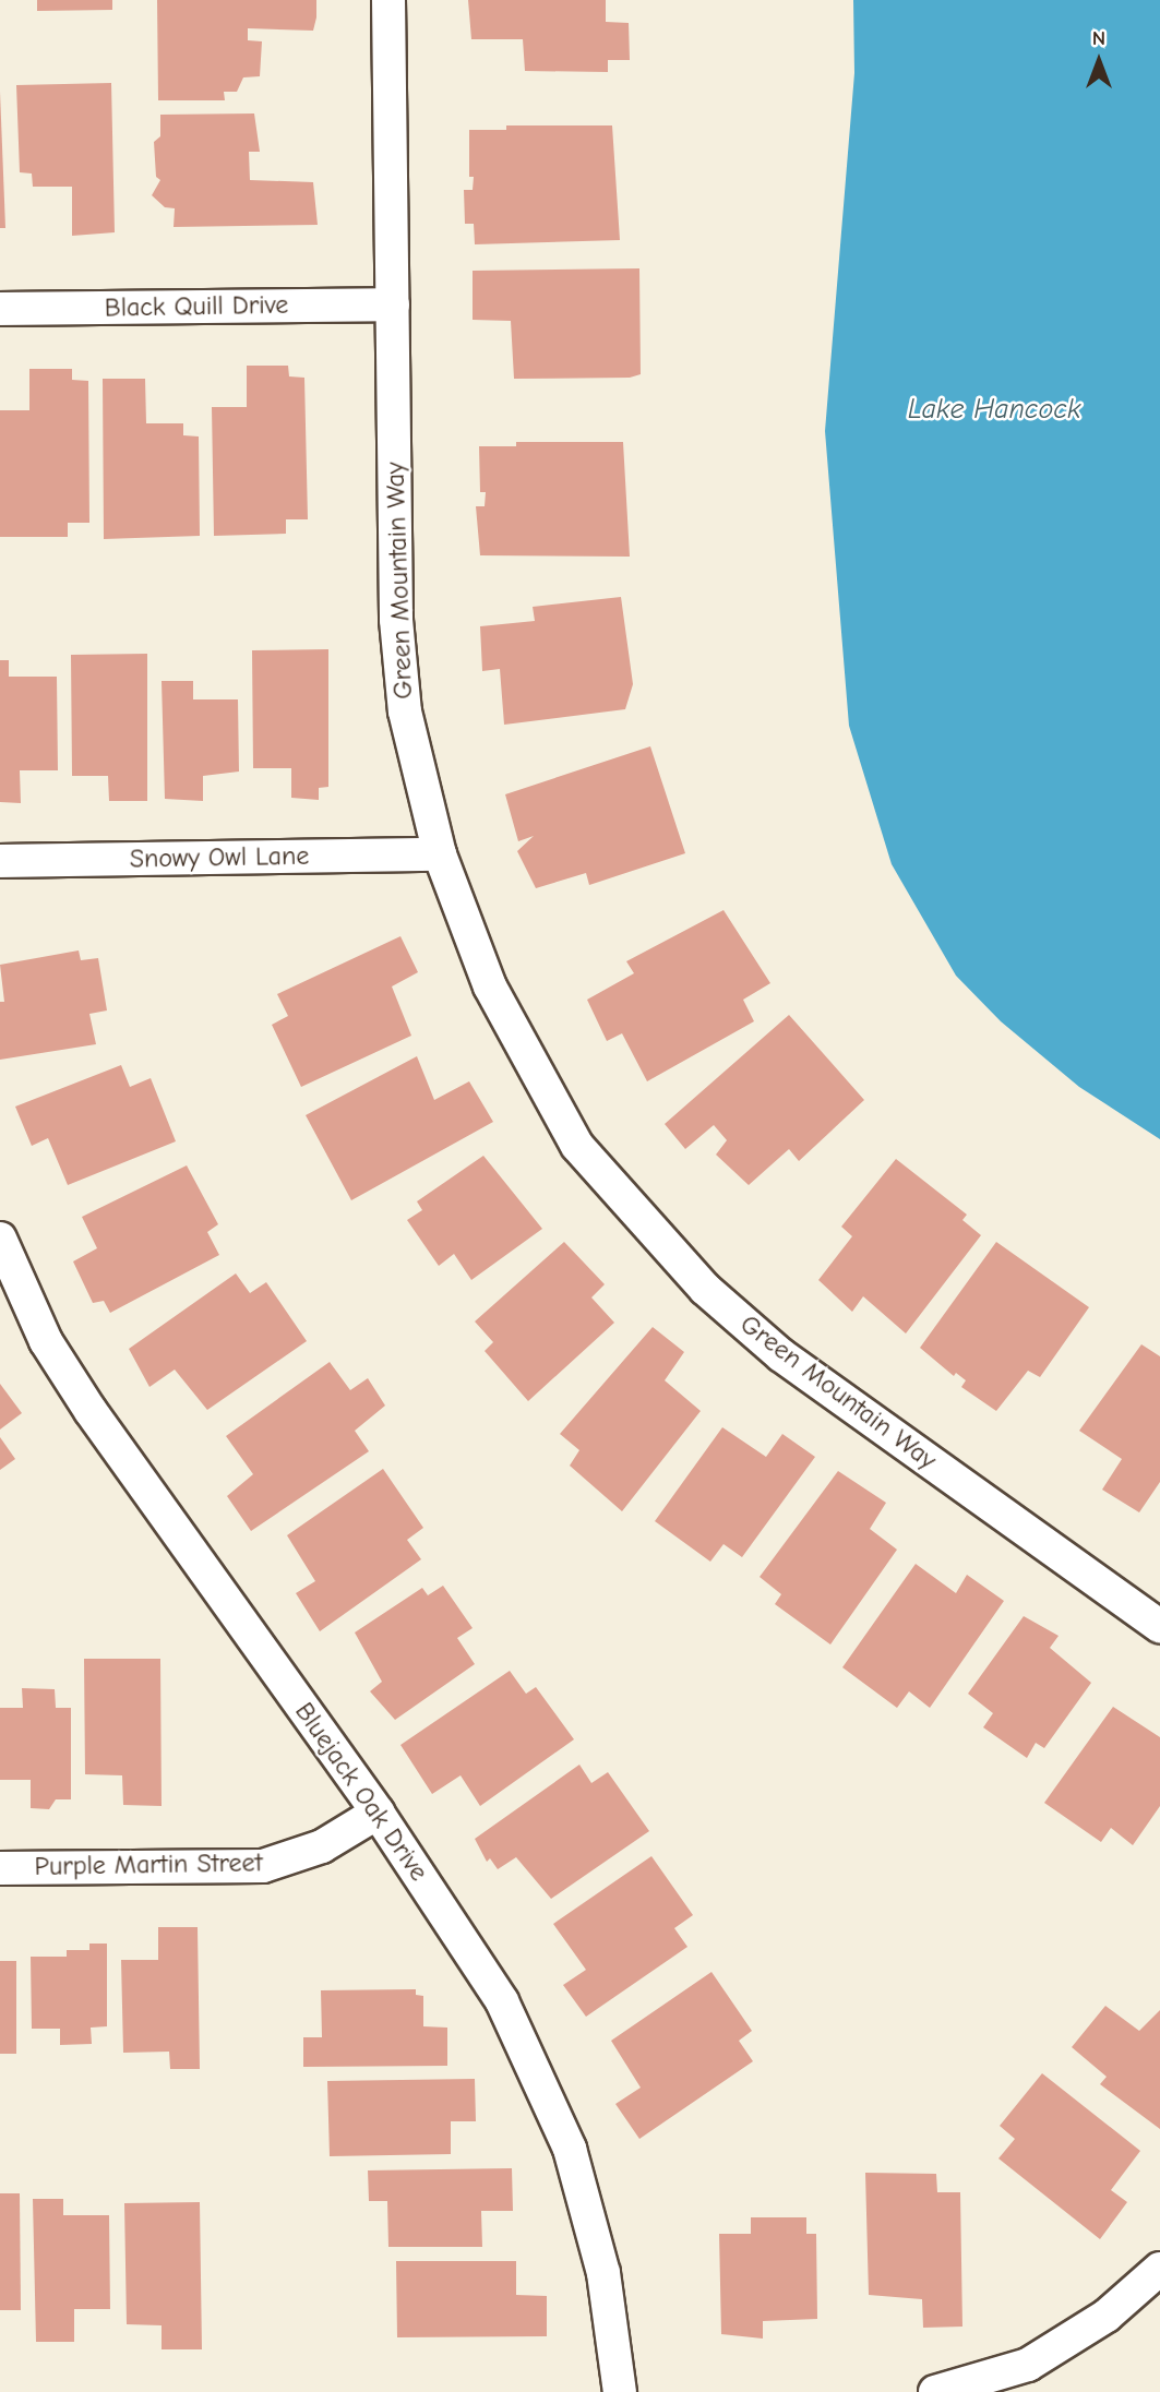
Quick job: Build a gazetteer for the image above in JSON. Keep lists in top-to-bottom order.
{
  "streets": {
    "street": [
      "Black Quill Drive",
      "Green Mountain Way",
      "Snowy Owl Lane",
      "Bluejack Oak Drive",
      "Purple Martin Street"
    ]
  },
  "crossings": [
    ["Black Quill Drive", "Green Mountain Way"],
    ["Green Mountain Way", "Snowy Owl Lane"],
    ["Bluejack Oak Drive", "Purple Martin Street"]
  ],
  "water": ["Lake Hancock"],
  "north": "top"
}
